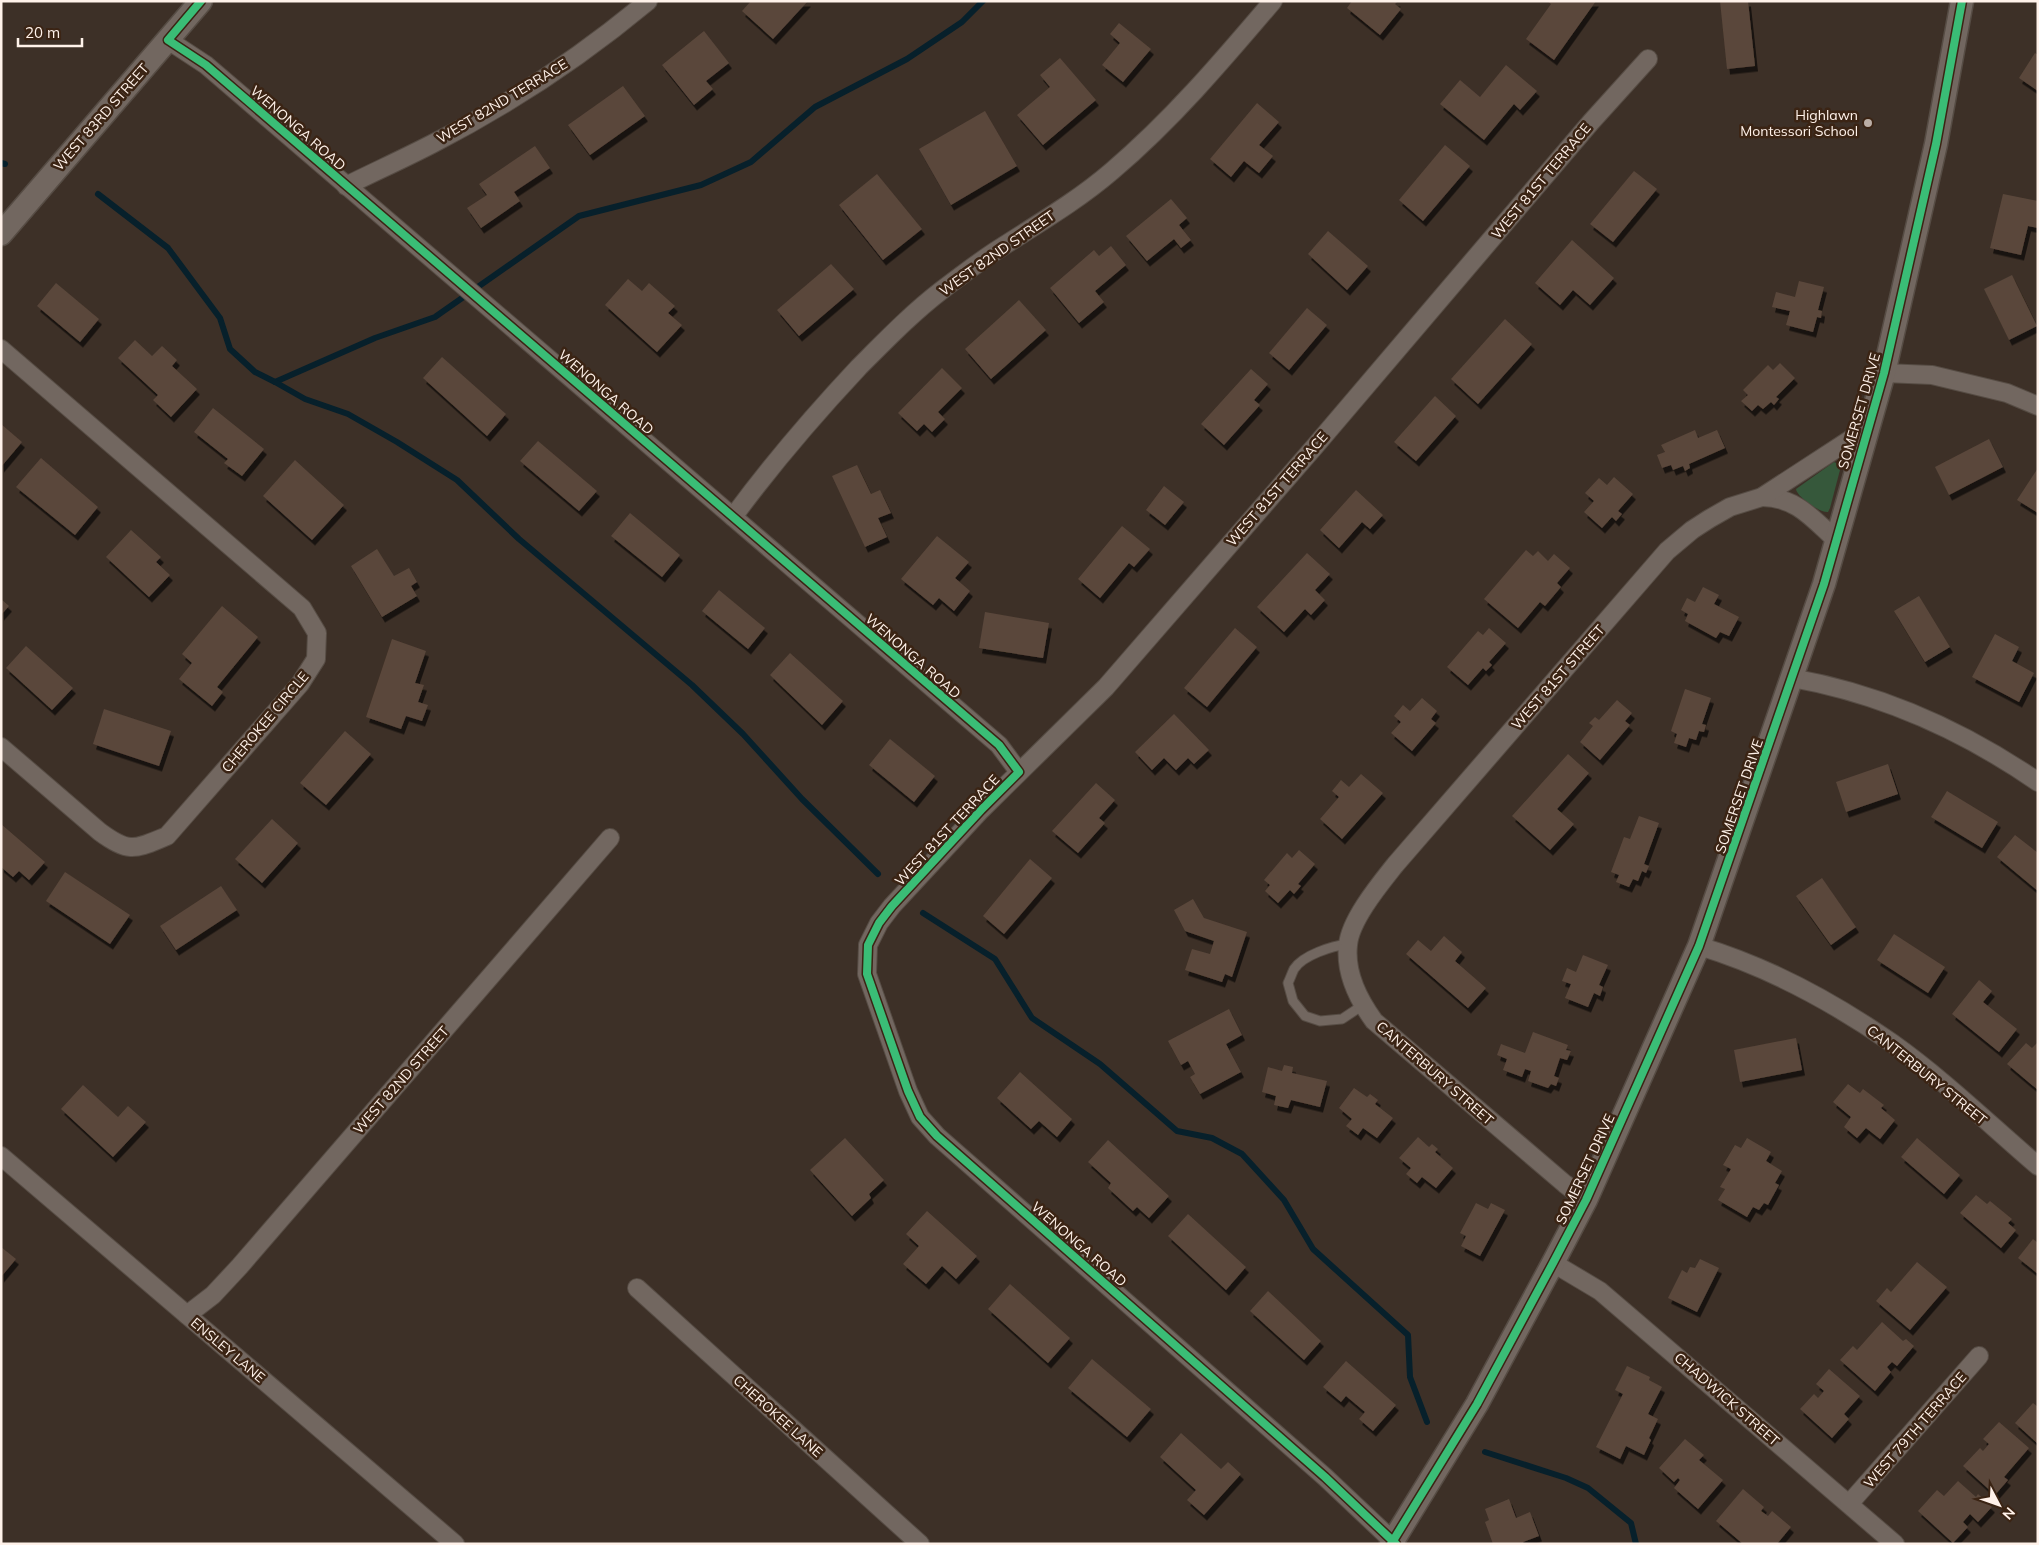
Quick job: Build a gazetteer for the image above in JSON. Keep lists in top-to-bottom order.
{
  "streets": {
    "street": [
      "WEST 82ND TERRACE",
      "WEST 83RD STREET",
      "WENONGA ROAD",
      "WEST 81ST TERRACE",
      "WEST 82ND STREET",
      "SOMERSET DRIVE",
      "WEST 81ST STREET",
      "CHEROKEE CIRCLE",
      "CANTERBURY STREET",
      "ENSLEY LANE",
      "CHADWICK STREET",
      "CHEROKEE LANE",
      "WEST 79TH TERRACE"
    ]
  },
  "crossings": [
    ["WEST 82ND TERRACE", "WENONGA ROAD"],
    ["WEST 83RD STREET", "WENONGA ROAD"],
    ["WENONGA ROAD", "WEST 81ST TERRACE"],
    ["WENONGA ROAD", "WEST 82ND STREET"],
    ["WENONGA ROAD", "SOMERSET DRIVE"],
    ["WEST 82ND STREET", "ENSLEY LANE"],
    ["SOMERSET DRIVE", "WEST 81ST STREET"],
    ["SOMERSET DRIVE", "CANTERBURY STREET"],
    ["SOMERSET DRIVE", "CHADWICK STREET"],
    ["WEST 81ST STREET", "CANTERBURY STREET"],
    ["CHADWICK STREET", "WEST 79TH TERRACE"]
  ],
  "places": ["Highlawn Montessori School"],
  "scale_bar": "20 m",
  "north": "bottom right"
}
